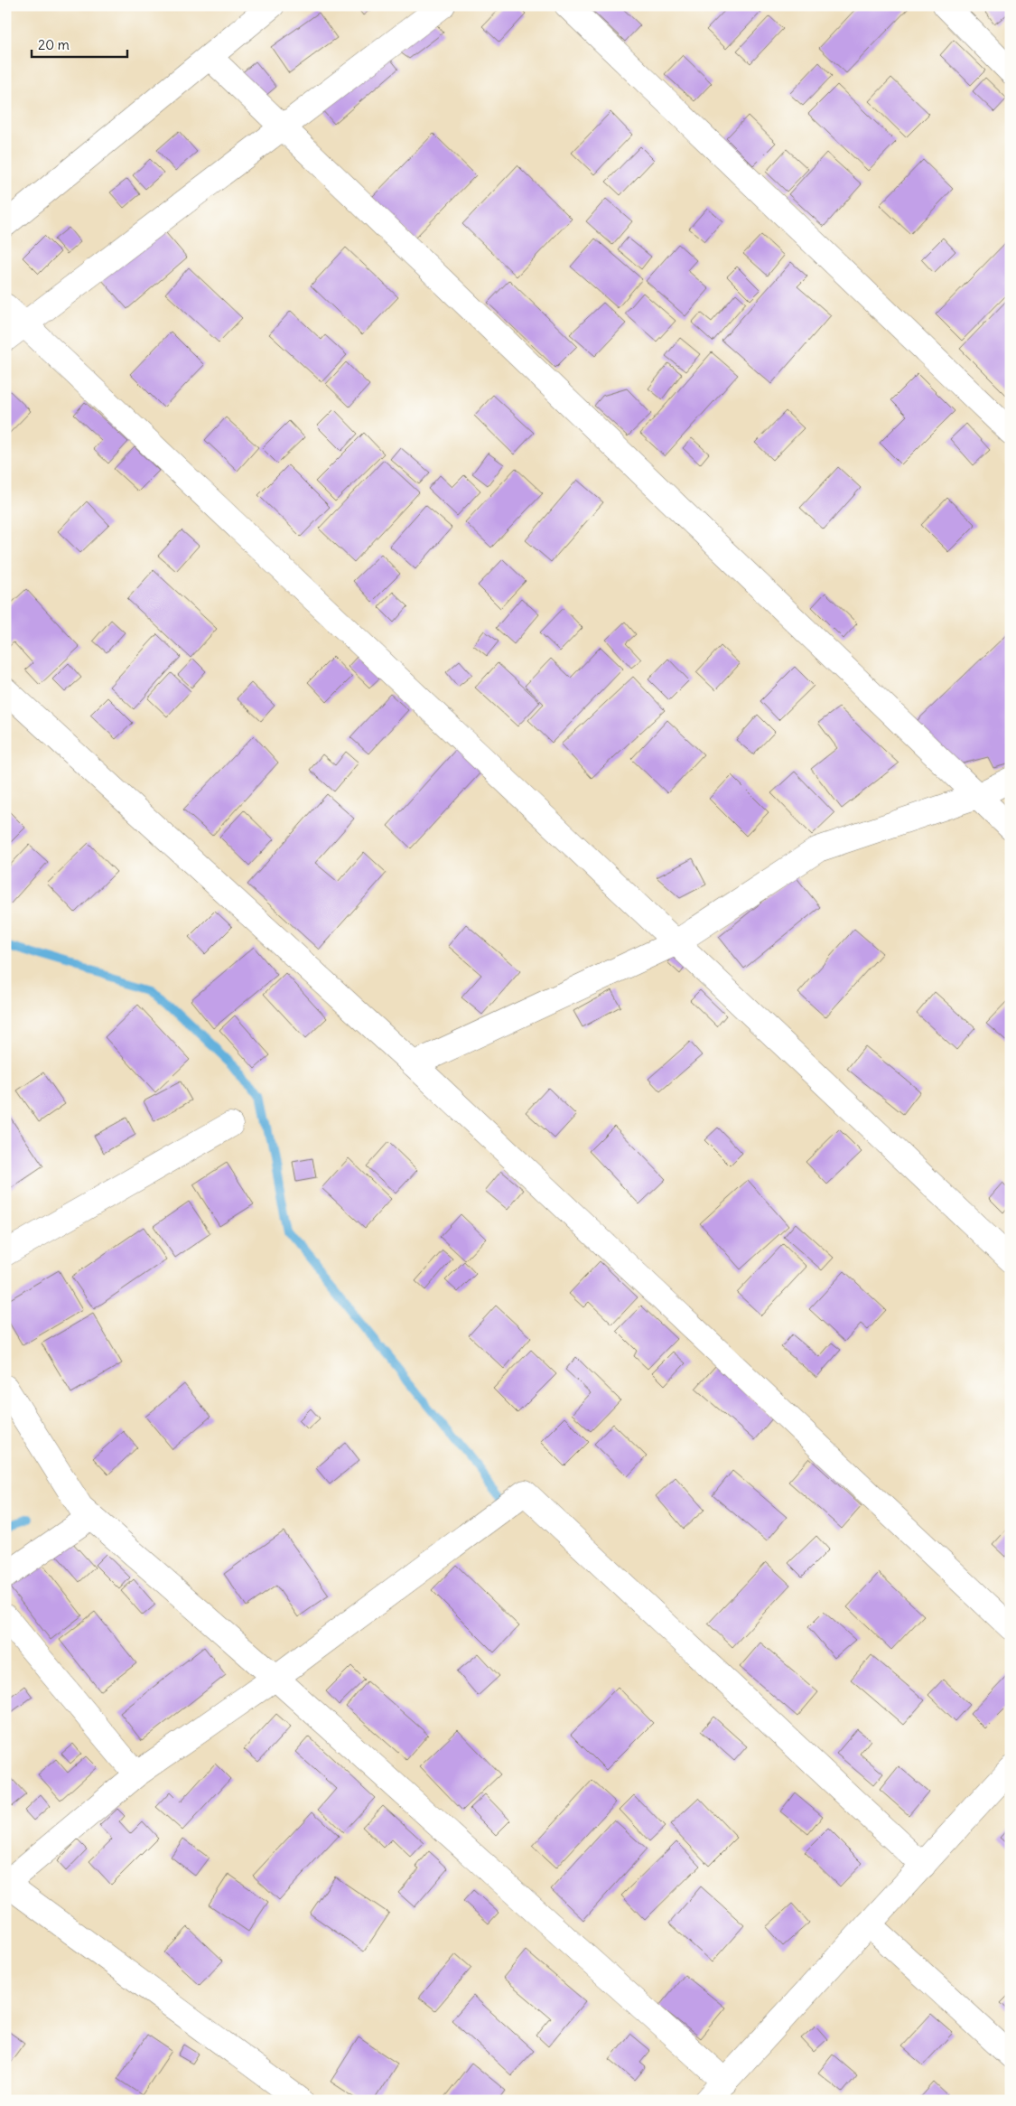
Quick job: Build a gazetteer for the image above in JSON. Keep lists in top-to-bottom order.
{
  "scale_bar": "20 m"
}
